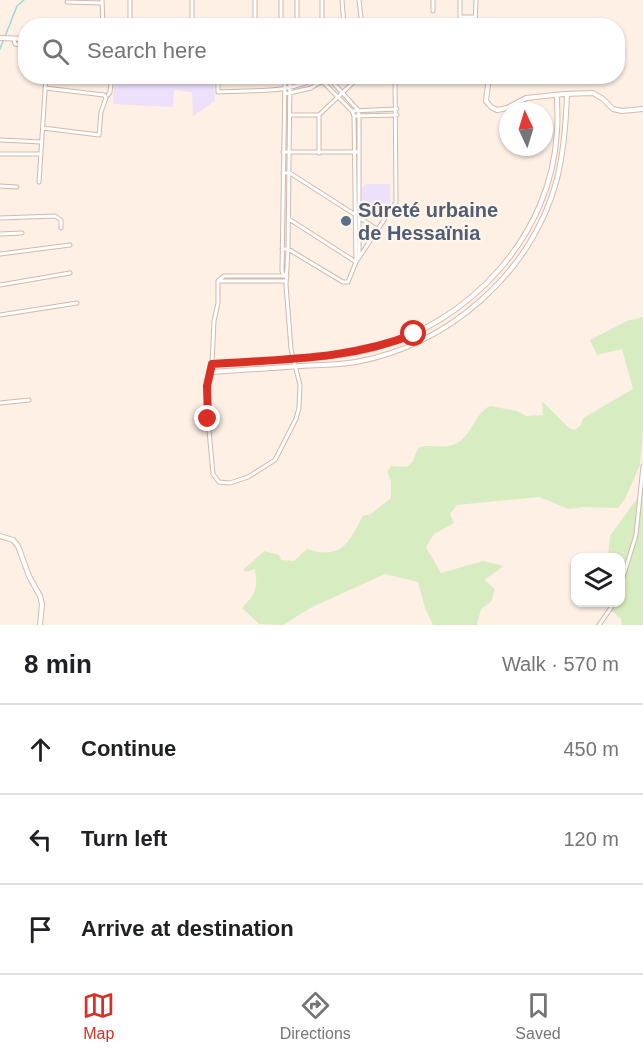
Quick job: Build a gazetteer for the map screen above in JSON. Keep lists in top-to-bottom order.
{
  "places": ["Sûreté urbaine de Hessaïnia"],
  "north": "top",
  "page": {
    "search": "Search here",
    "heading": ["8 min", "Walk · 570 m"],
    "list": [
      ["Continue", "450 m"],
      ["Turn left", "120 m"],
      "Arrive at destination"
    ],
    "nav": ["Map", "Directions", "Saved"]
  }
}
